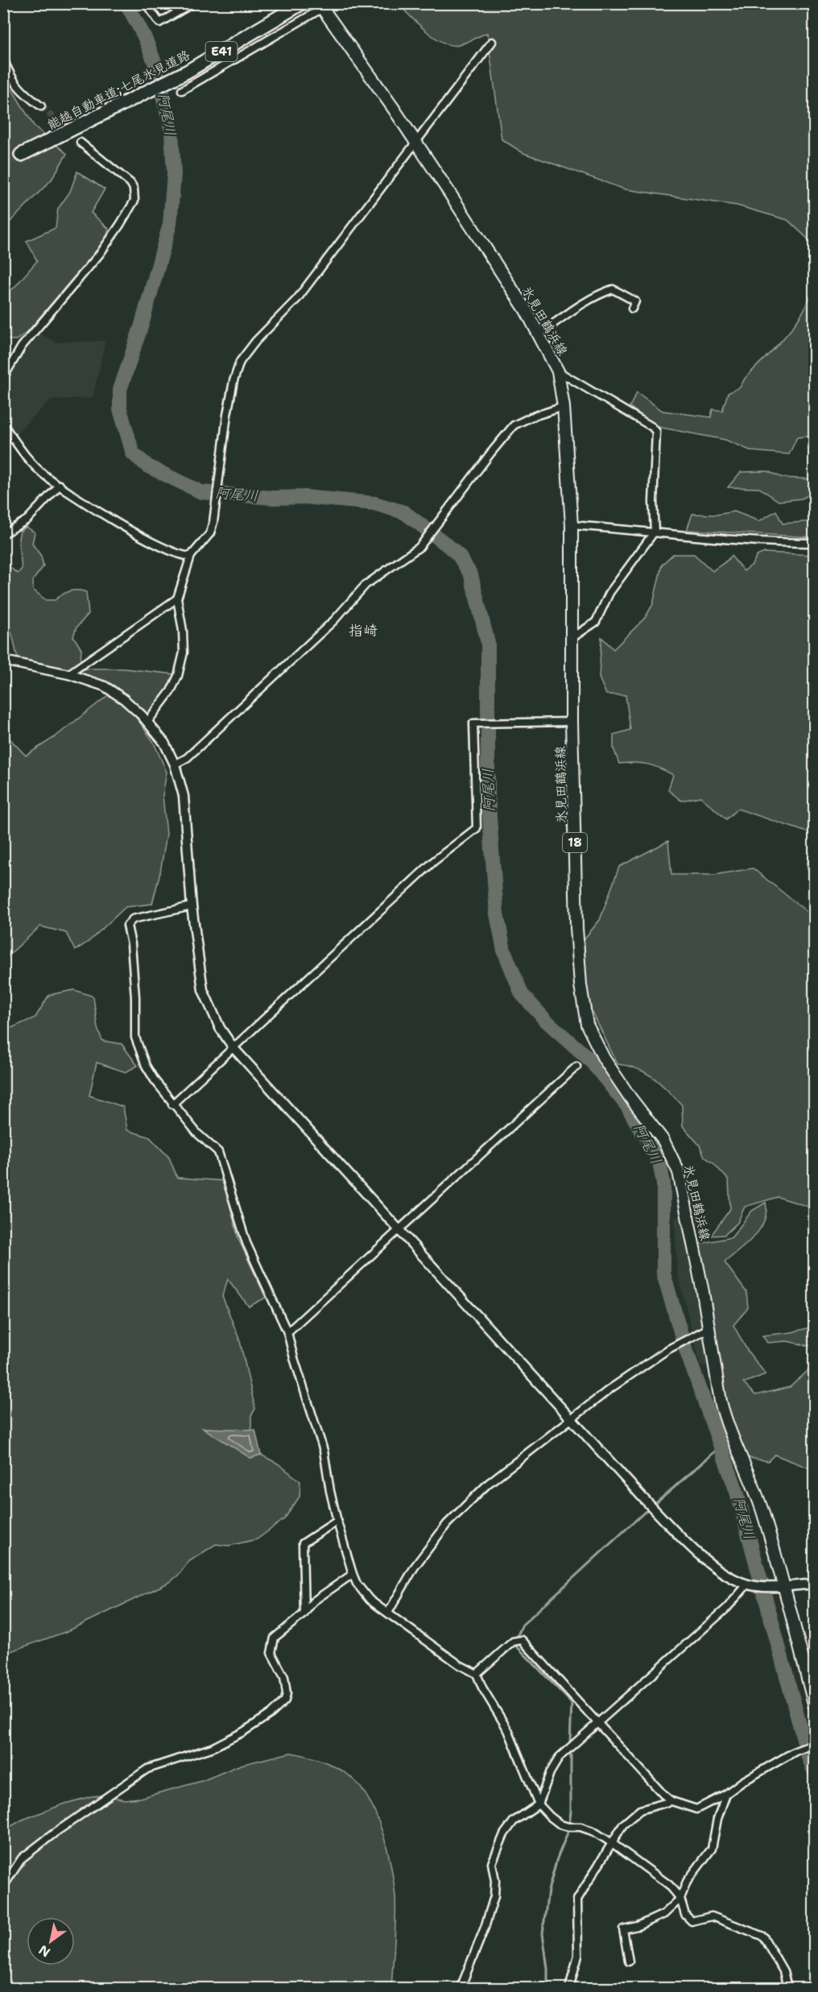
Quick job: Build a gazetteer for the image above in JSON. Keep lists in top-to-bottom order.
{
  "streets": {
    "highway": ["E41", "能越自動車道;七尾氷見道路"],
    "main road": ["氷見田鶴浜線", "18"]
  },
  "districts": ["指崎"],
  "water": ["阿尾川"],
  "north": "bottom left"
}
